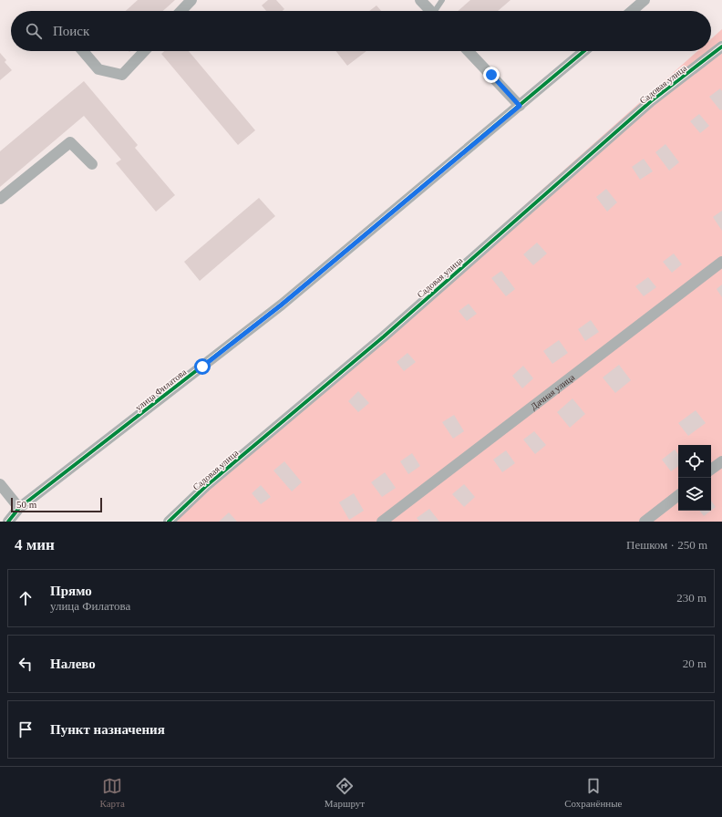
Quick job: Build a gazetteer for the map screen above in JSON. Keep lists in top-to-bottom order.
{
  "streets": {
    "street": ["Садовая улица", "улица Филатова", "Дачная улица"]
  },
  "scale_bar": "50 m",
  "page": {
    "search": "Поиск",
    "scale": "50 m",
    "heading": ["4 мин", "Пешком · 250 m"],
    "list": [
      ["Прямо", "улица Филатова", "230 m"],
      ["Налево", "20 m"],
      "Пункт назначения"
    ],
    "nav": ["Карта", "Маршрут", "Сохранённые"]
  }
}
